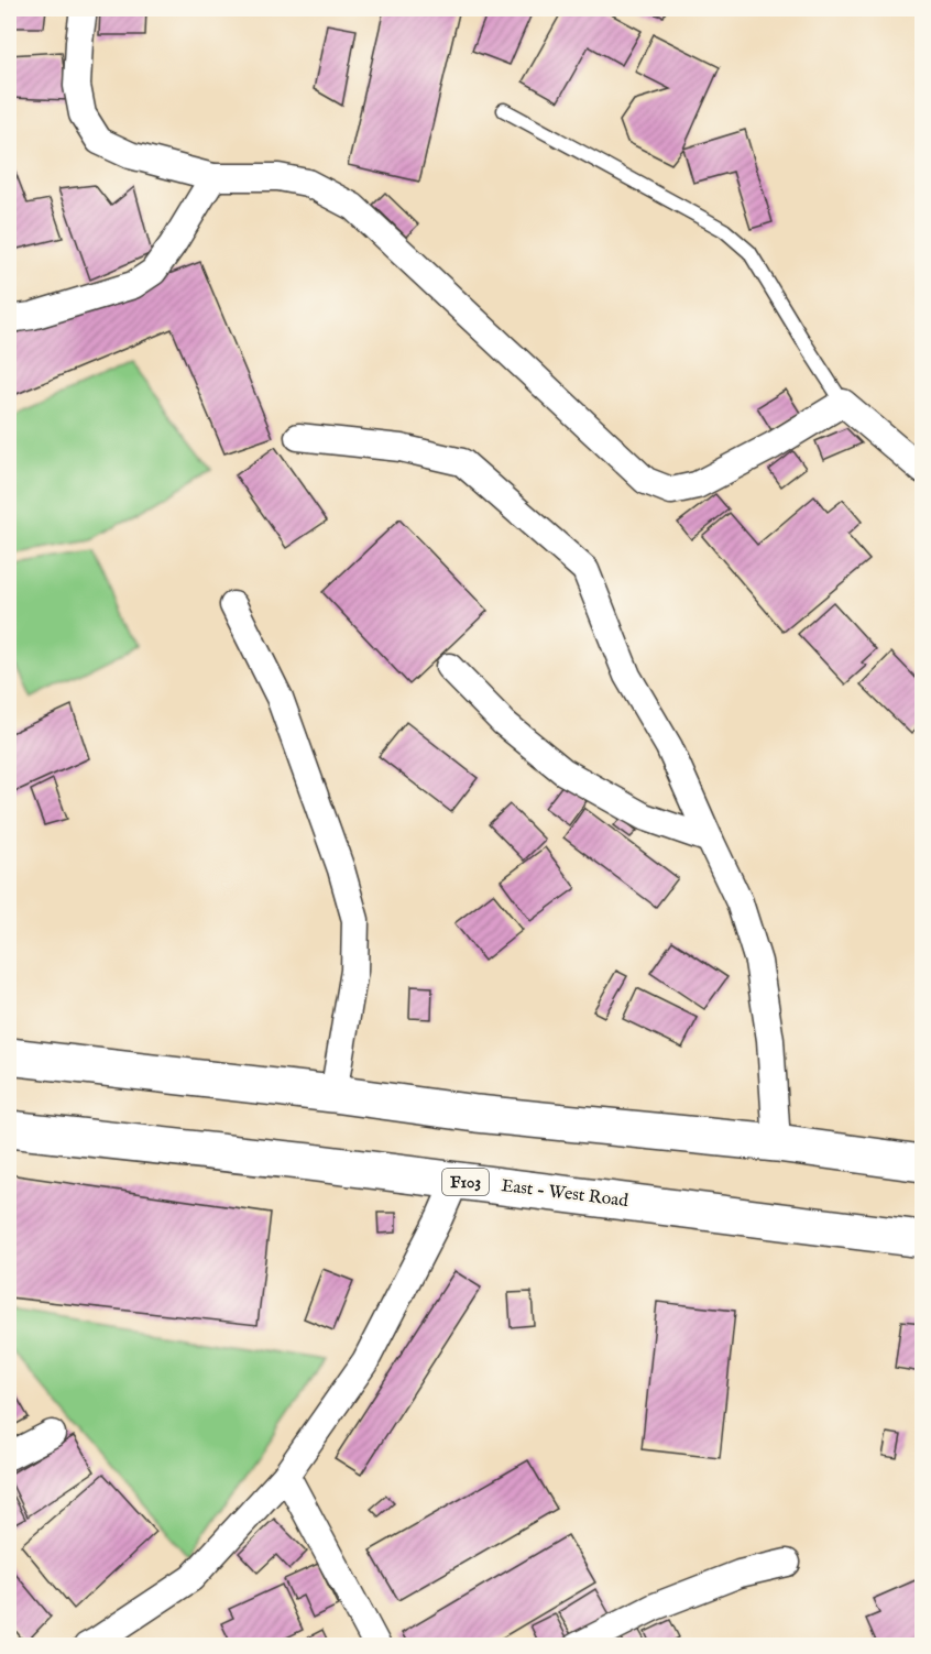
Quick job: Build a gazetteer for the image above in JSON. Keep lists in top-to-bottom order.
{
  "streets": {
    "main road": ["F103", "East - West Road"]
  }
}
